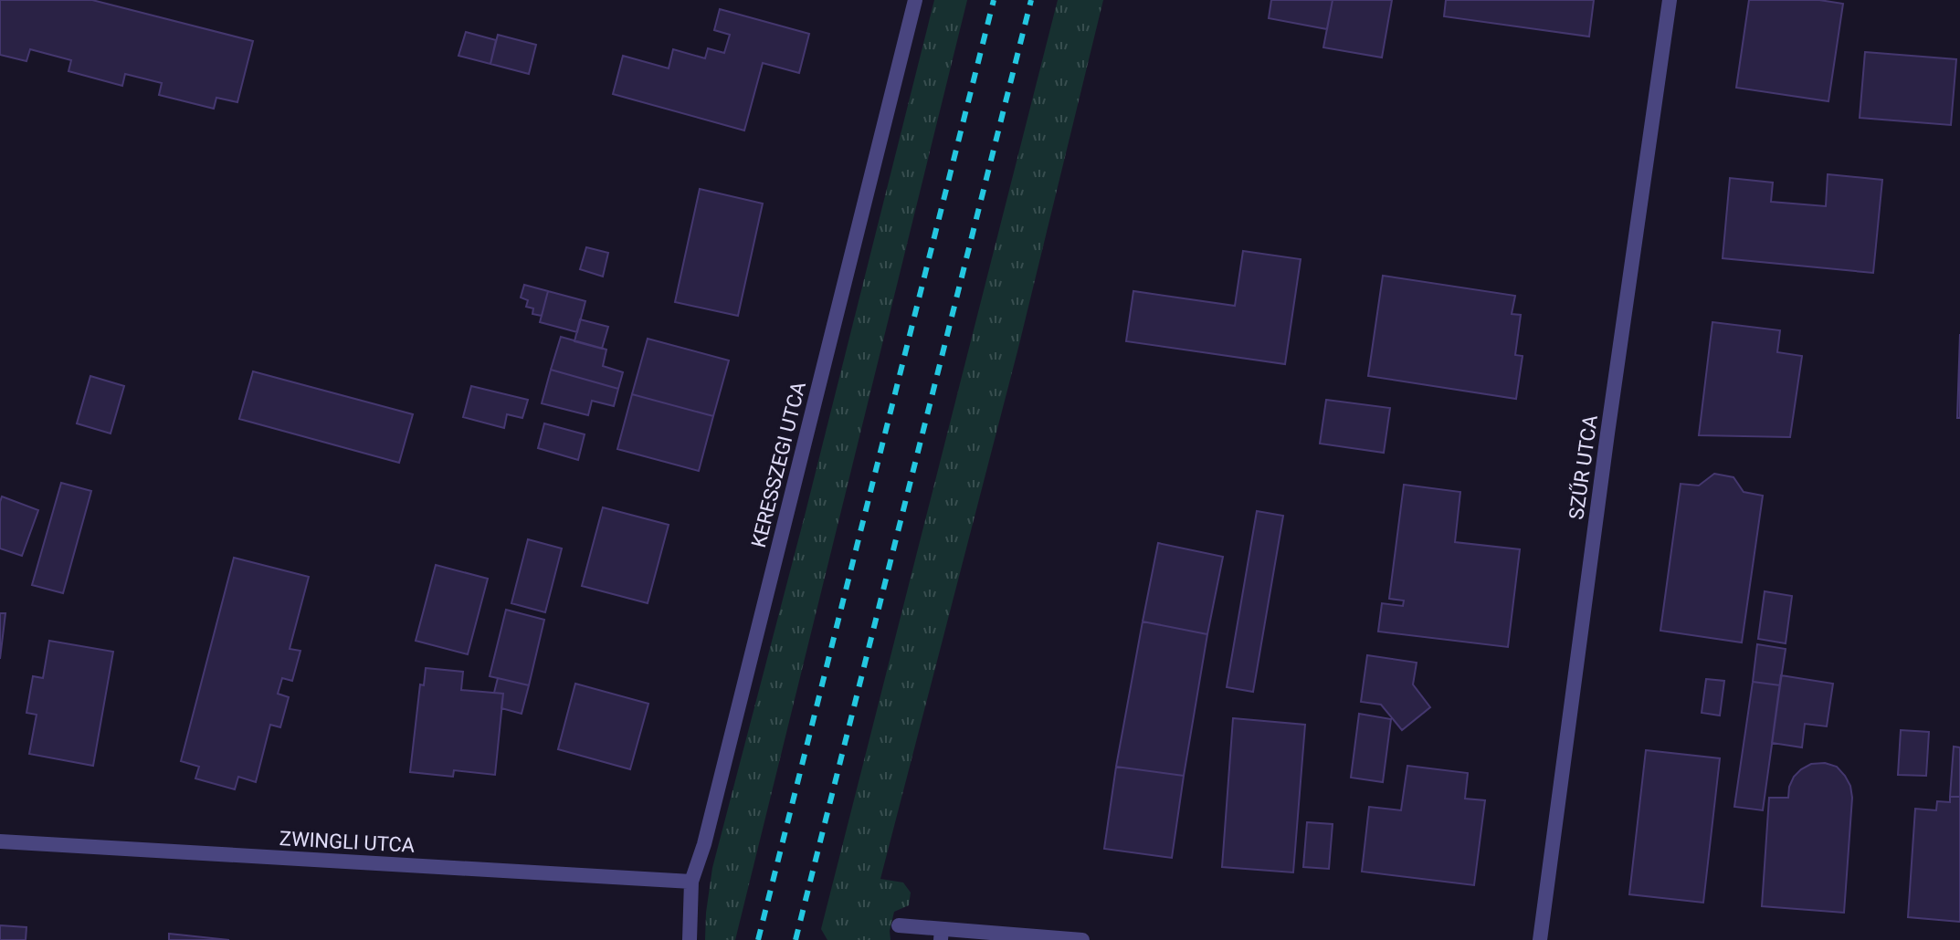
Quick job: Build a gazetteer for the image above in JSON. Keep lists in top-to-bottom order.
{
  "streets": {
    "street": ["KERESSZEGI UTCA", "SZŰR UTCA", "ZWINGLI UTCA"]
  },
  "crossings": [
    ["KERESSZEGI UTCA", "ZWINGLI UTCA"]
  ]
}
